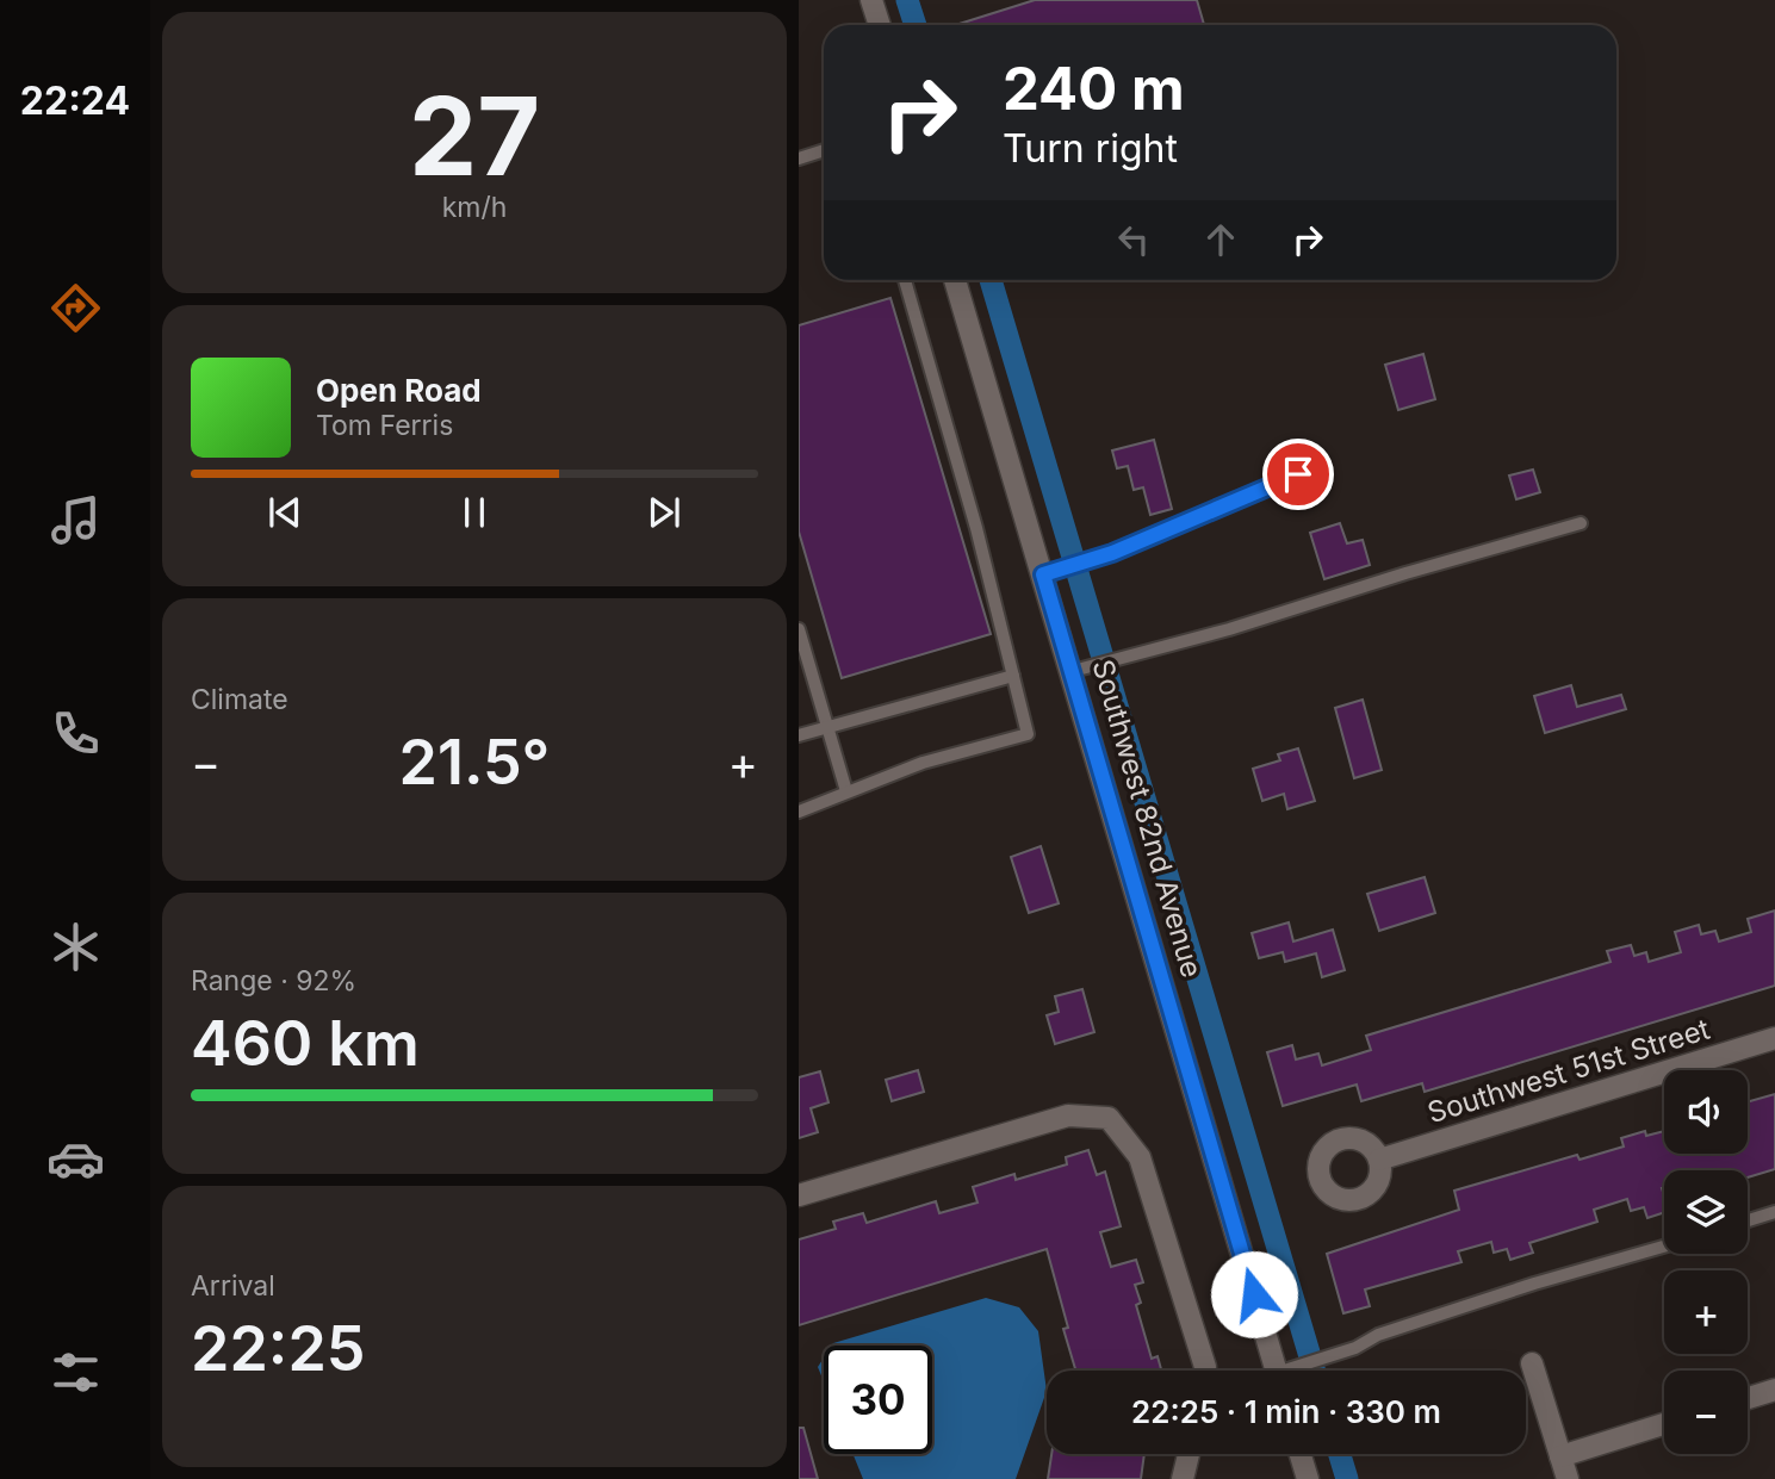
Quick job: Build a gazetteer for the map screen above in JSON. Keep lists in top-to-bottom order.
{
  "streets": {
    "street": ["Southwest 82nd Avenue", "Southwest 51st Street"]
  },
  "page": {
    "tabs": "22:24",
    "tile": [
      ["27", "km/h"],
      "Climate",
      ["Range · 92%", "460 km"],
      ["Arrival", "22:25"]
    ],
    "turn": ["240 m", "Turn right"],
    "song": ["Open Road", "Tom Ferris"],
    "heat": ["−", "21.5°", "+"],
    "map_buttons": ["+", "−"],
    "limit": "30",
    "trip": "22:25 · 1 min · 330 m"
  }
}
